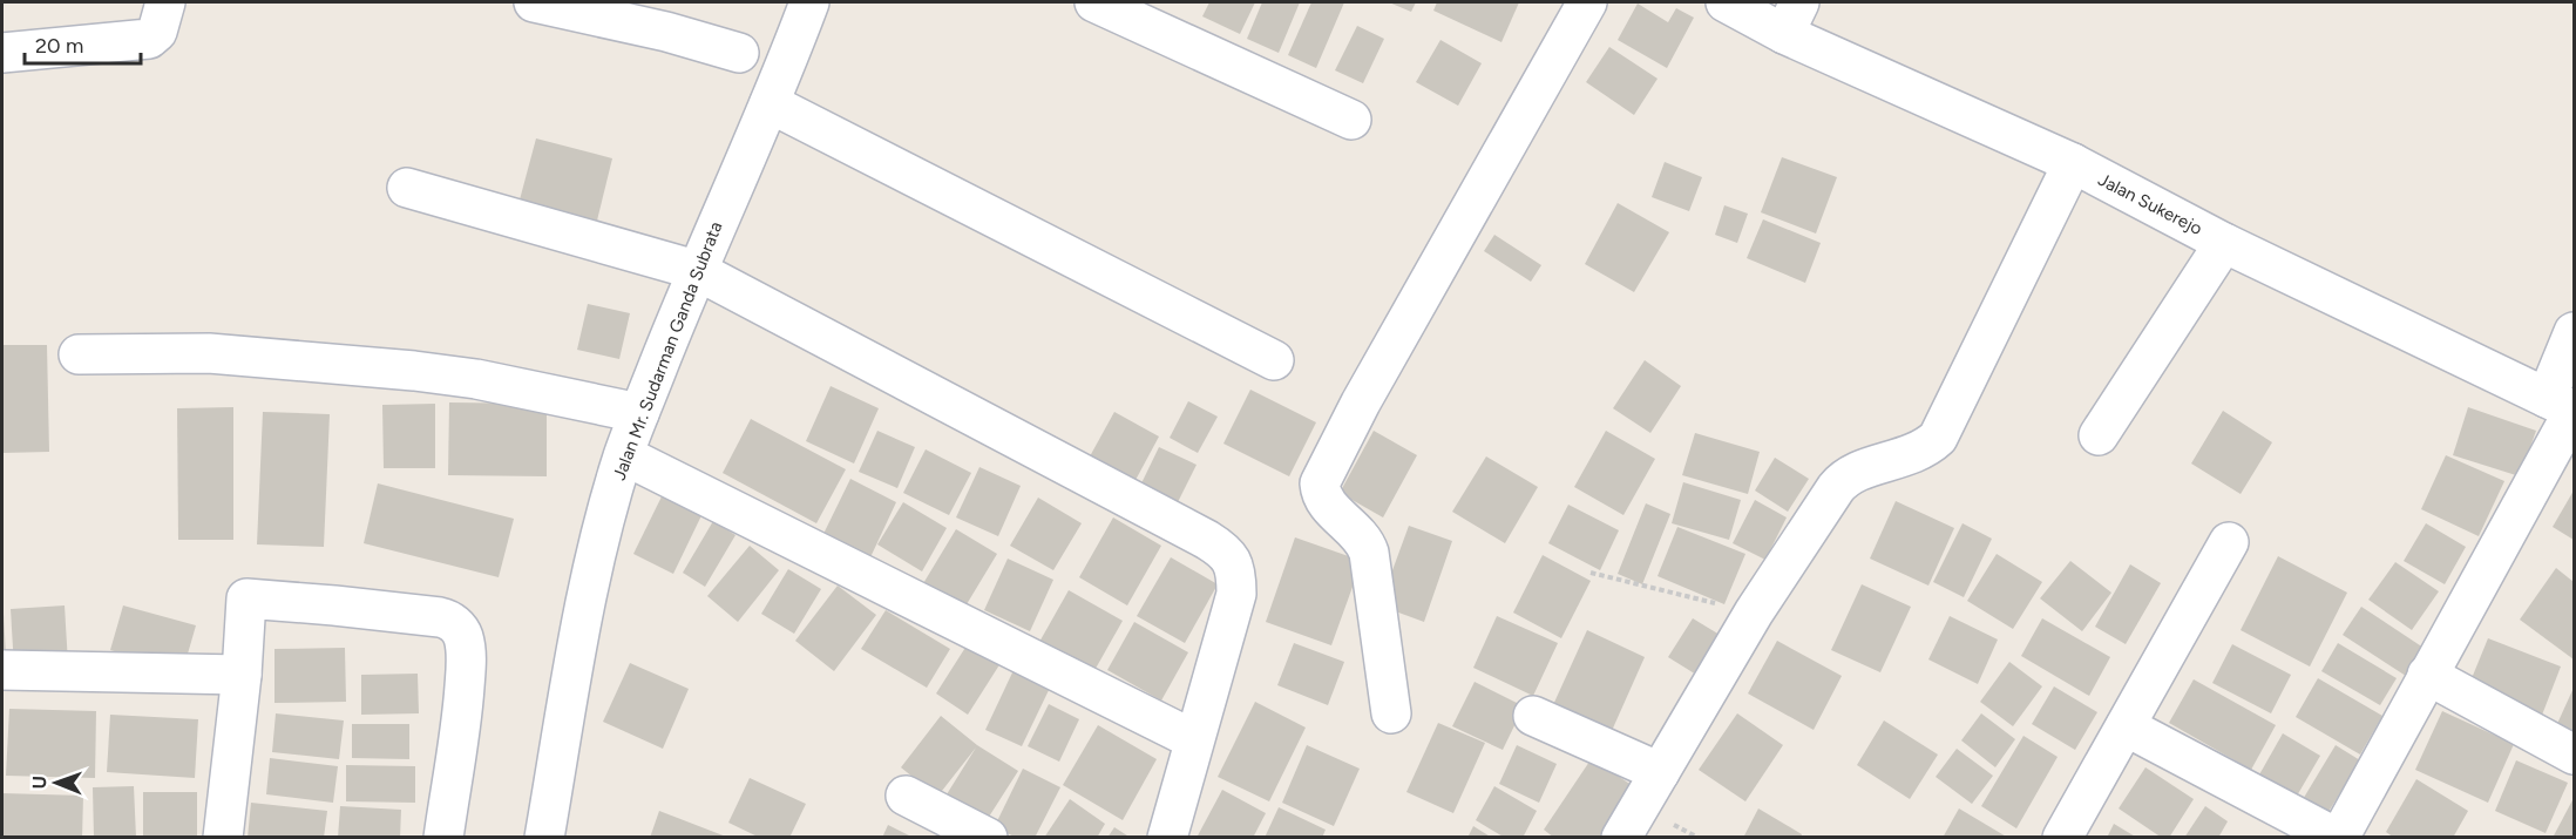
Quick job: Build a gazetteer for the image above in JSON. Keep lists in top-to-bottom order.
{
  "streets": {
    "street": ["Jalan Sukerejo", "Jalan Mr. Sudarman Ganda Subrata"]
  },
  "scale_bar": "20 m",
  "north": "left"
}
